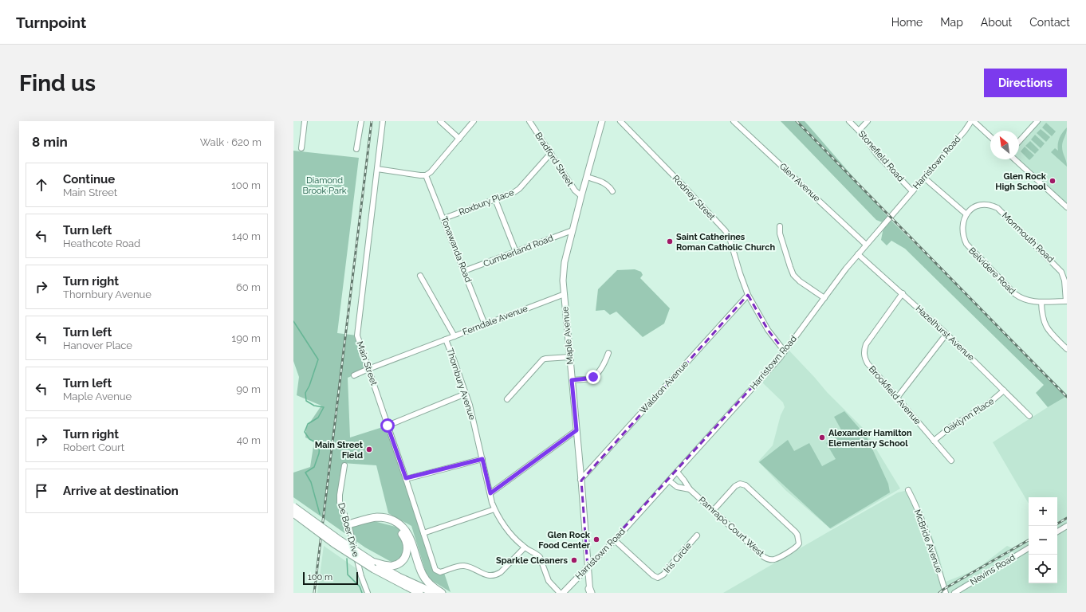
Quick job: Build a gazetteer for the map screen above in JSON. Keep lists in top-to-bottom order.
{
  "streets": {
    "main road": ["Harristown Road", "Maple Avenue"],
    "street": [
      "Stonefield Road",
      "Bradford Street",
      "Glen Avenue",
      "Rodney Street",
      "Roxbury Place",
      "Monmouth Road",
      "Tonawanda Road",
      "Cumberland Road",
      "Belvidere Road",
      "Ferndale Avenue",
      "Hazelhurst Avenue",
      "Main Street",
      "Thornbury Avenue",
      "Waldron Avenue",
      "Brookfield Avenue",
      "Oaklynn Place",
      "Pamrapo Court West",
      "De Boer Drive",
      "McBride Avenue",
      "Iris Circle",
      "Nevins Road"
    ]
  },
  "crossings": [
    ["Stonefield Road", "Harristown Road"],
    ["Bradford Street", "Roxbury Place"],
    ["Bradford Street", "Maple Avenue"],
    ["Harristown Road", "Glen Avenue"],
    ["Harristown Road", "Rodney Street"],
    ["Harristown Road", "Hazelhurst Avenue"],
    ["Harristown Road", "Maple Avenue"],
    ["Harristown Road", "Pamrapo Court West"],
    ["Harristown Road", "Iris Circle"],
    ["Rodney Street", "Waldron Avenue"],
    ["Roxbury Place", "Tonawanda Road"],
    ["Monmouth Road", "Belvidere Road"],
    ["Tonawanda Road", "Cumberland Road"],
    ["Tonawanda Road", "Ferndale Avenue"],
    ["Cumberland Road", "Maple Avenue"],
    ["Ferndale Avenue", "Maple Avenue"],
    ["Ferndale Avenue", "Main Street"],
    ["Ferndale Avenue", "Thornbury Avenue"],
    ["Hazelhurst Avenue", "Brookfield Avenue"],
    ["Hazelhurst Avenue", "Oaklynn Place"],
    ["Maple Avenue", "Waldron Avenue"],
    ["Main Street", "Thornbury Avenue"],
    ["Brookfield Avenue", "Oaklynn Place"]
  ],
  "parks": ["Diamond Brook Park"],
  "places": [
    "Glen Rock High School",
    "Saint Catherines Roman Catholic Church",
    "Alexander Hamilton Elementary School",
    "Main Street Field",
    "Glen Rock Food Center",
    "Sparkle Cleaners"
  ],
  "scale_bar": "100 m",
  "north": "top left",
  "page": {
    "header": "Turnpoint",
    "nav": [
      "Home",
      "Map",
      "About",
      "Contact"
    ],
    "buttons": "Directions",
    "title": "Find us",
    "heading": ["8 min", "Walk · 620 m"],
    "list": [
      ["Continue", "Main Street", "100 m"],
      ["Turn left", "Heathcote Road", "140 m"],
      ["Turn right", "Thornbury Avenue", "60 m"],
      ["Turn left", "Hanover Place", "190 m"],
      ["Turn left", "Maple Avenue", "90 m"],
      ["Turn right", "Robert Court", "40 m"],
      "Arrive at destination"
    ],
    "map_buttons": ["+", "−"],
    "scale": "100 m"
  }
}
